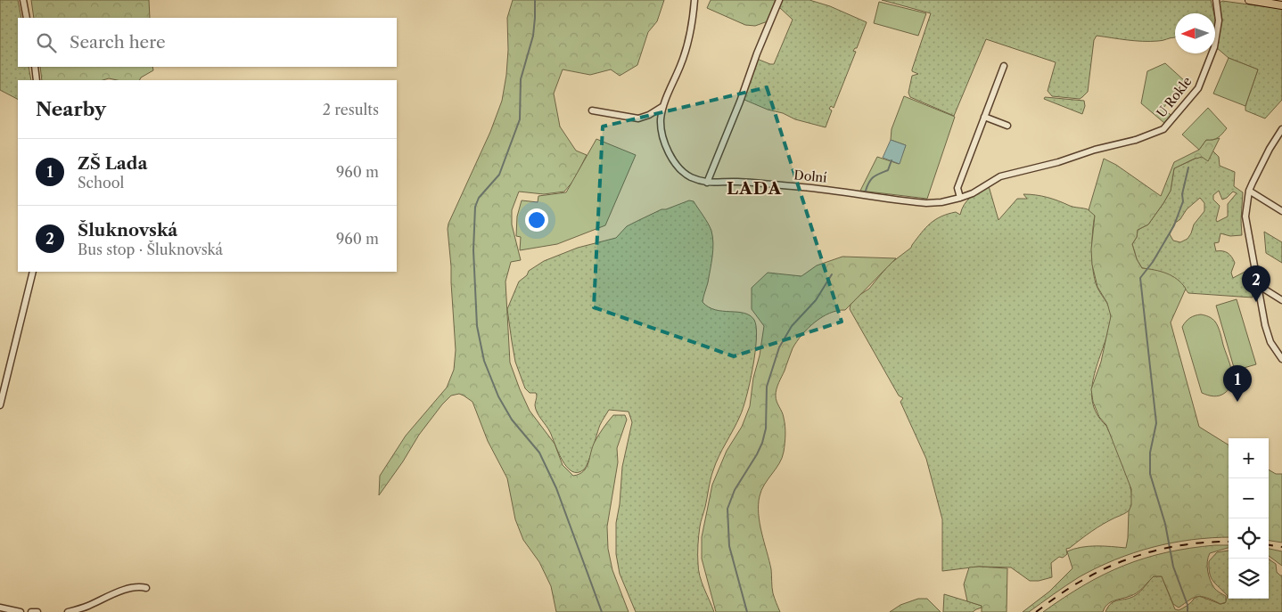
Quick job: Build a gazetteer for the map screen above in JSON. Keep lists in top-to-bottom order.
{
  "streets": {
    "street": ["U Rokle", "Dolní"]
  },
  "crossings": [
    ["U Rokle", "Dolní"]
  ],
  "districts": ["LADA"],
  "north": "left",
  "page": {
    "search": "Search here",
    "heading": ["Nearby", "2 results"],
    "list": [
      {
        "mark": "1",
        "name": "ZŠ Lada",
        "note": "School",
        "value": "960 m"
      },
      {
        "mark": "2",
        "name": "Šluknovská",
        "note": "Bus stop · Šluknovská",
        "value": "960 m"
      }
    ],
    "pins": ["2", "1"],
    "map_buttons": ["+", "−"]
  }
}
